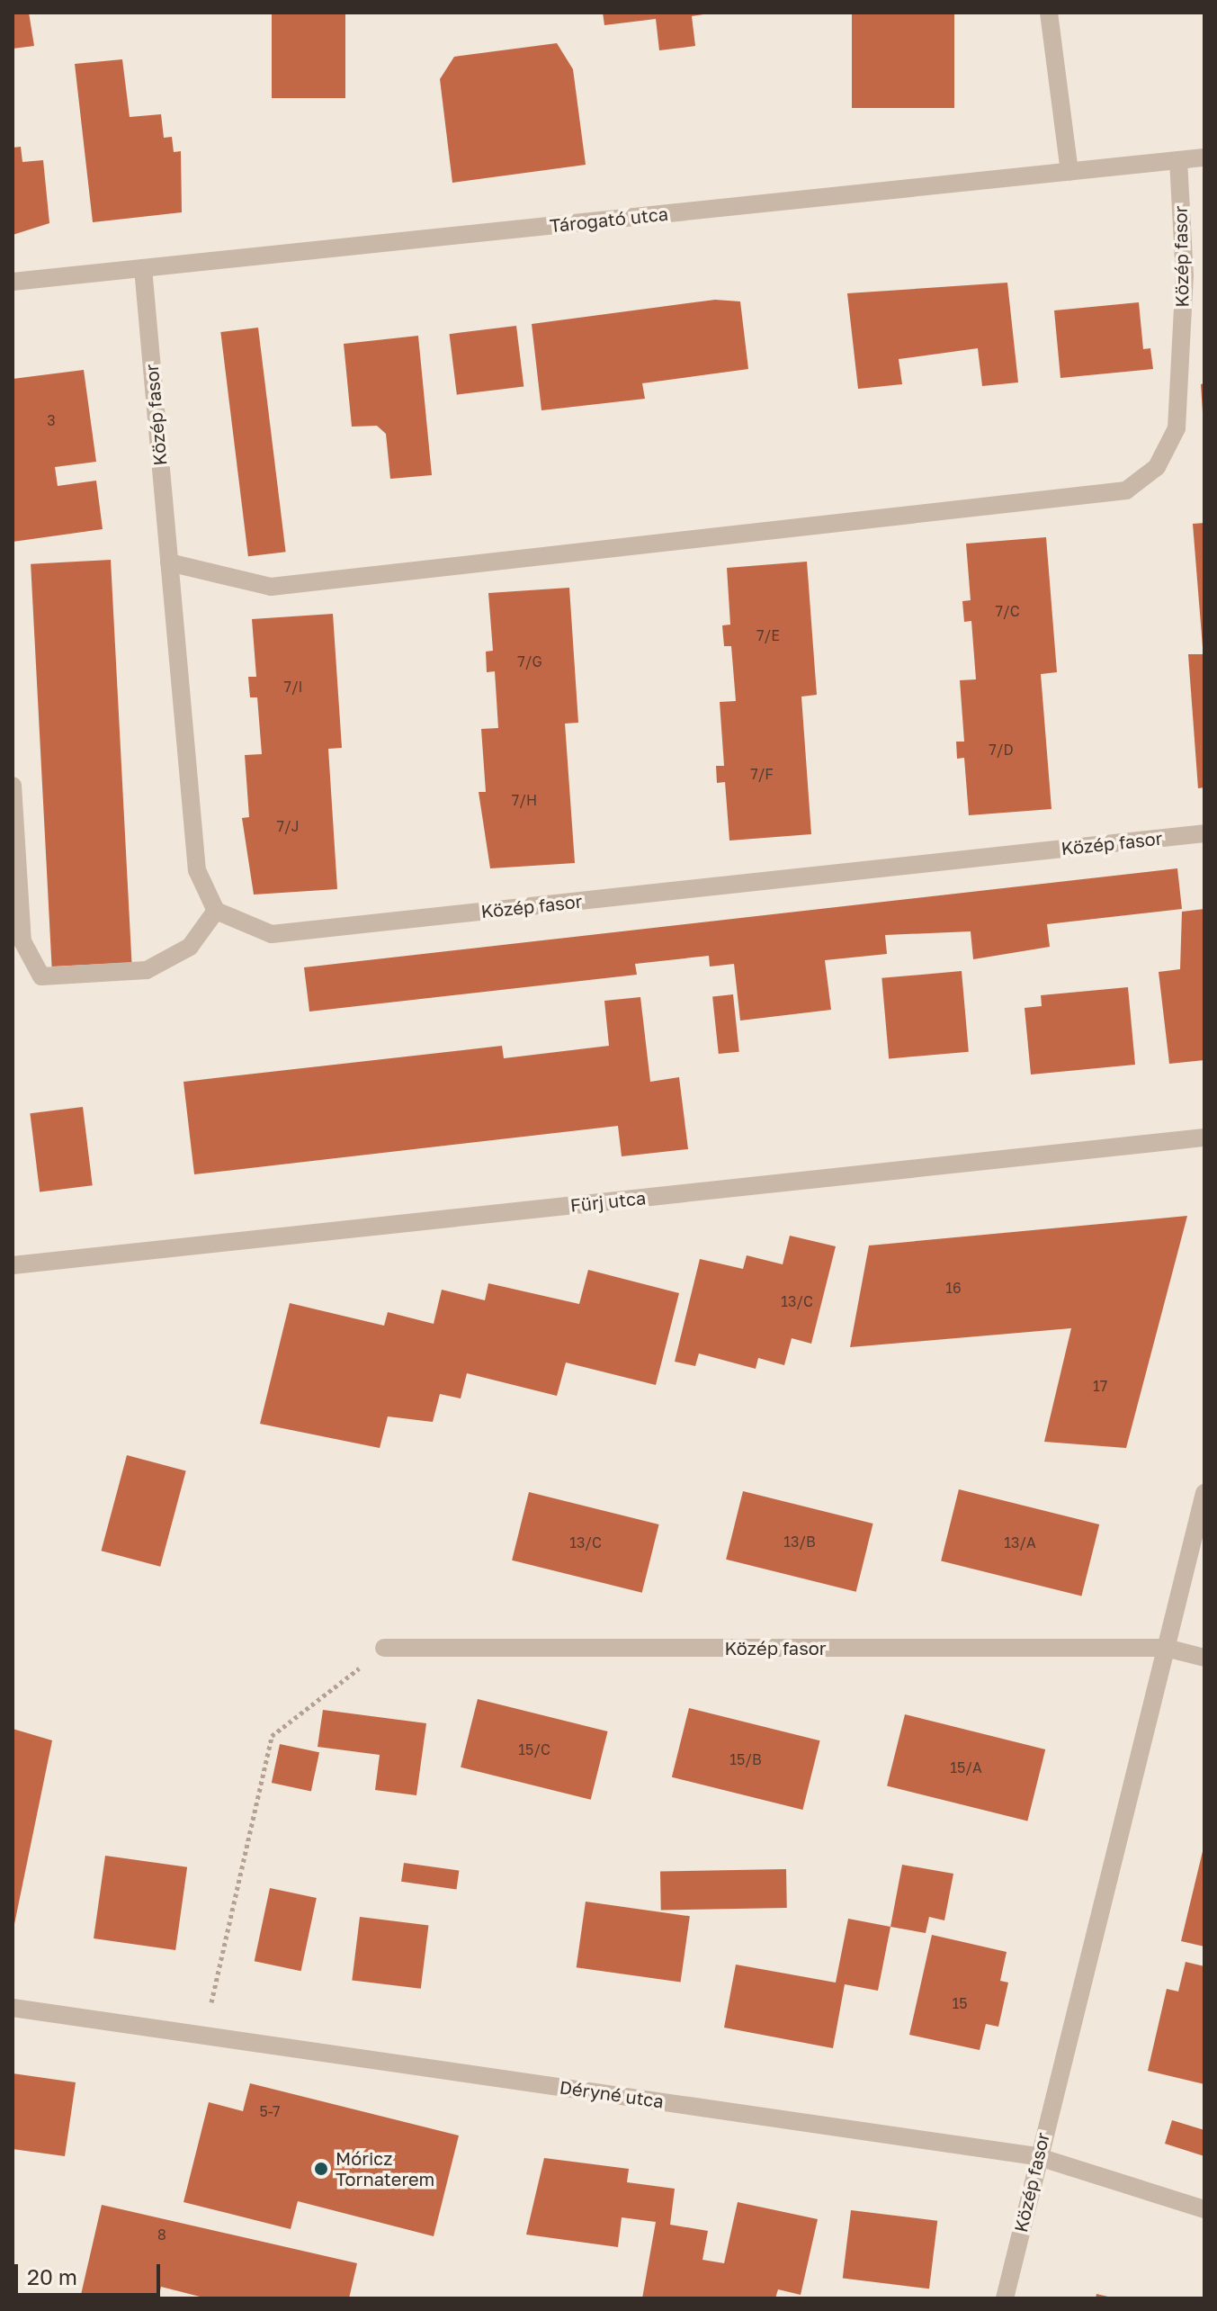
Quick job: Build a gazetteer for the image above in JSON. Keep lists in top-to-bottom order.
{
  "streets": {
    "street": [
      "Tárogató utca",
      "Közép fasor",
      "Fürj utca",
      "Déryné utca"
    ]
  },
  "crossings": [
    ["Tárogató utca", "Közép fasor"],
    ["Közép fasor", "Déryné utca"]
  ],
  "places": ["Móricz Tornaterem"],
  "house_numbers": [
    "3",
    "7/C",
    "7/E",
    "7/G",
    "7/I",
    "7/D",
    "7/F",
    "7/H",
    "7/J",
    "16",
    "13/C",
    "17",
    "13/B",
    "13/C",
    "13/A",
    "15/C",
    "15/B",
    "15/A",
    "15",
    "5-7",
    "8"
  ],
  "scale_bar": "20 m"
}
